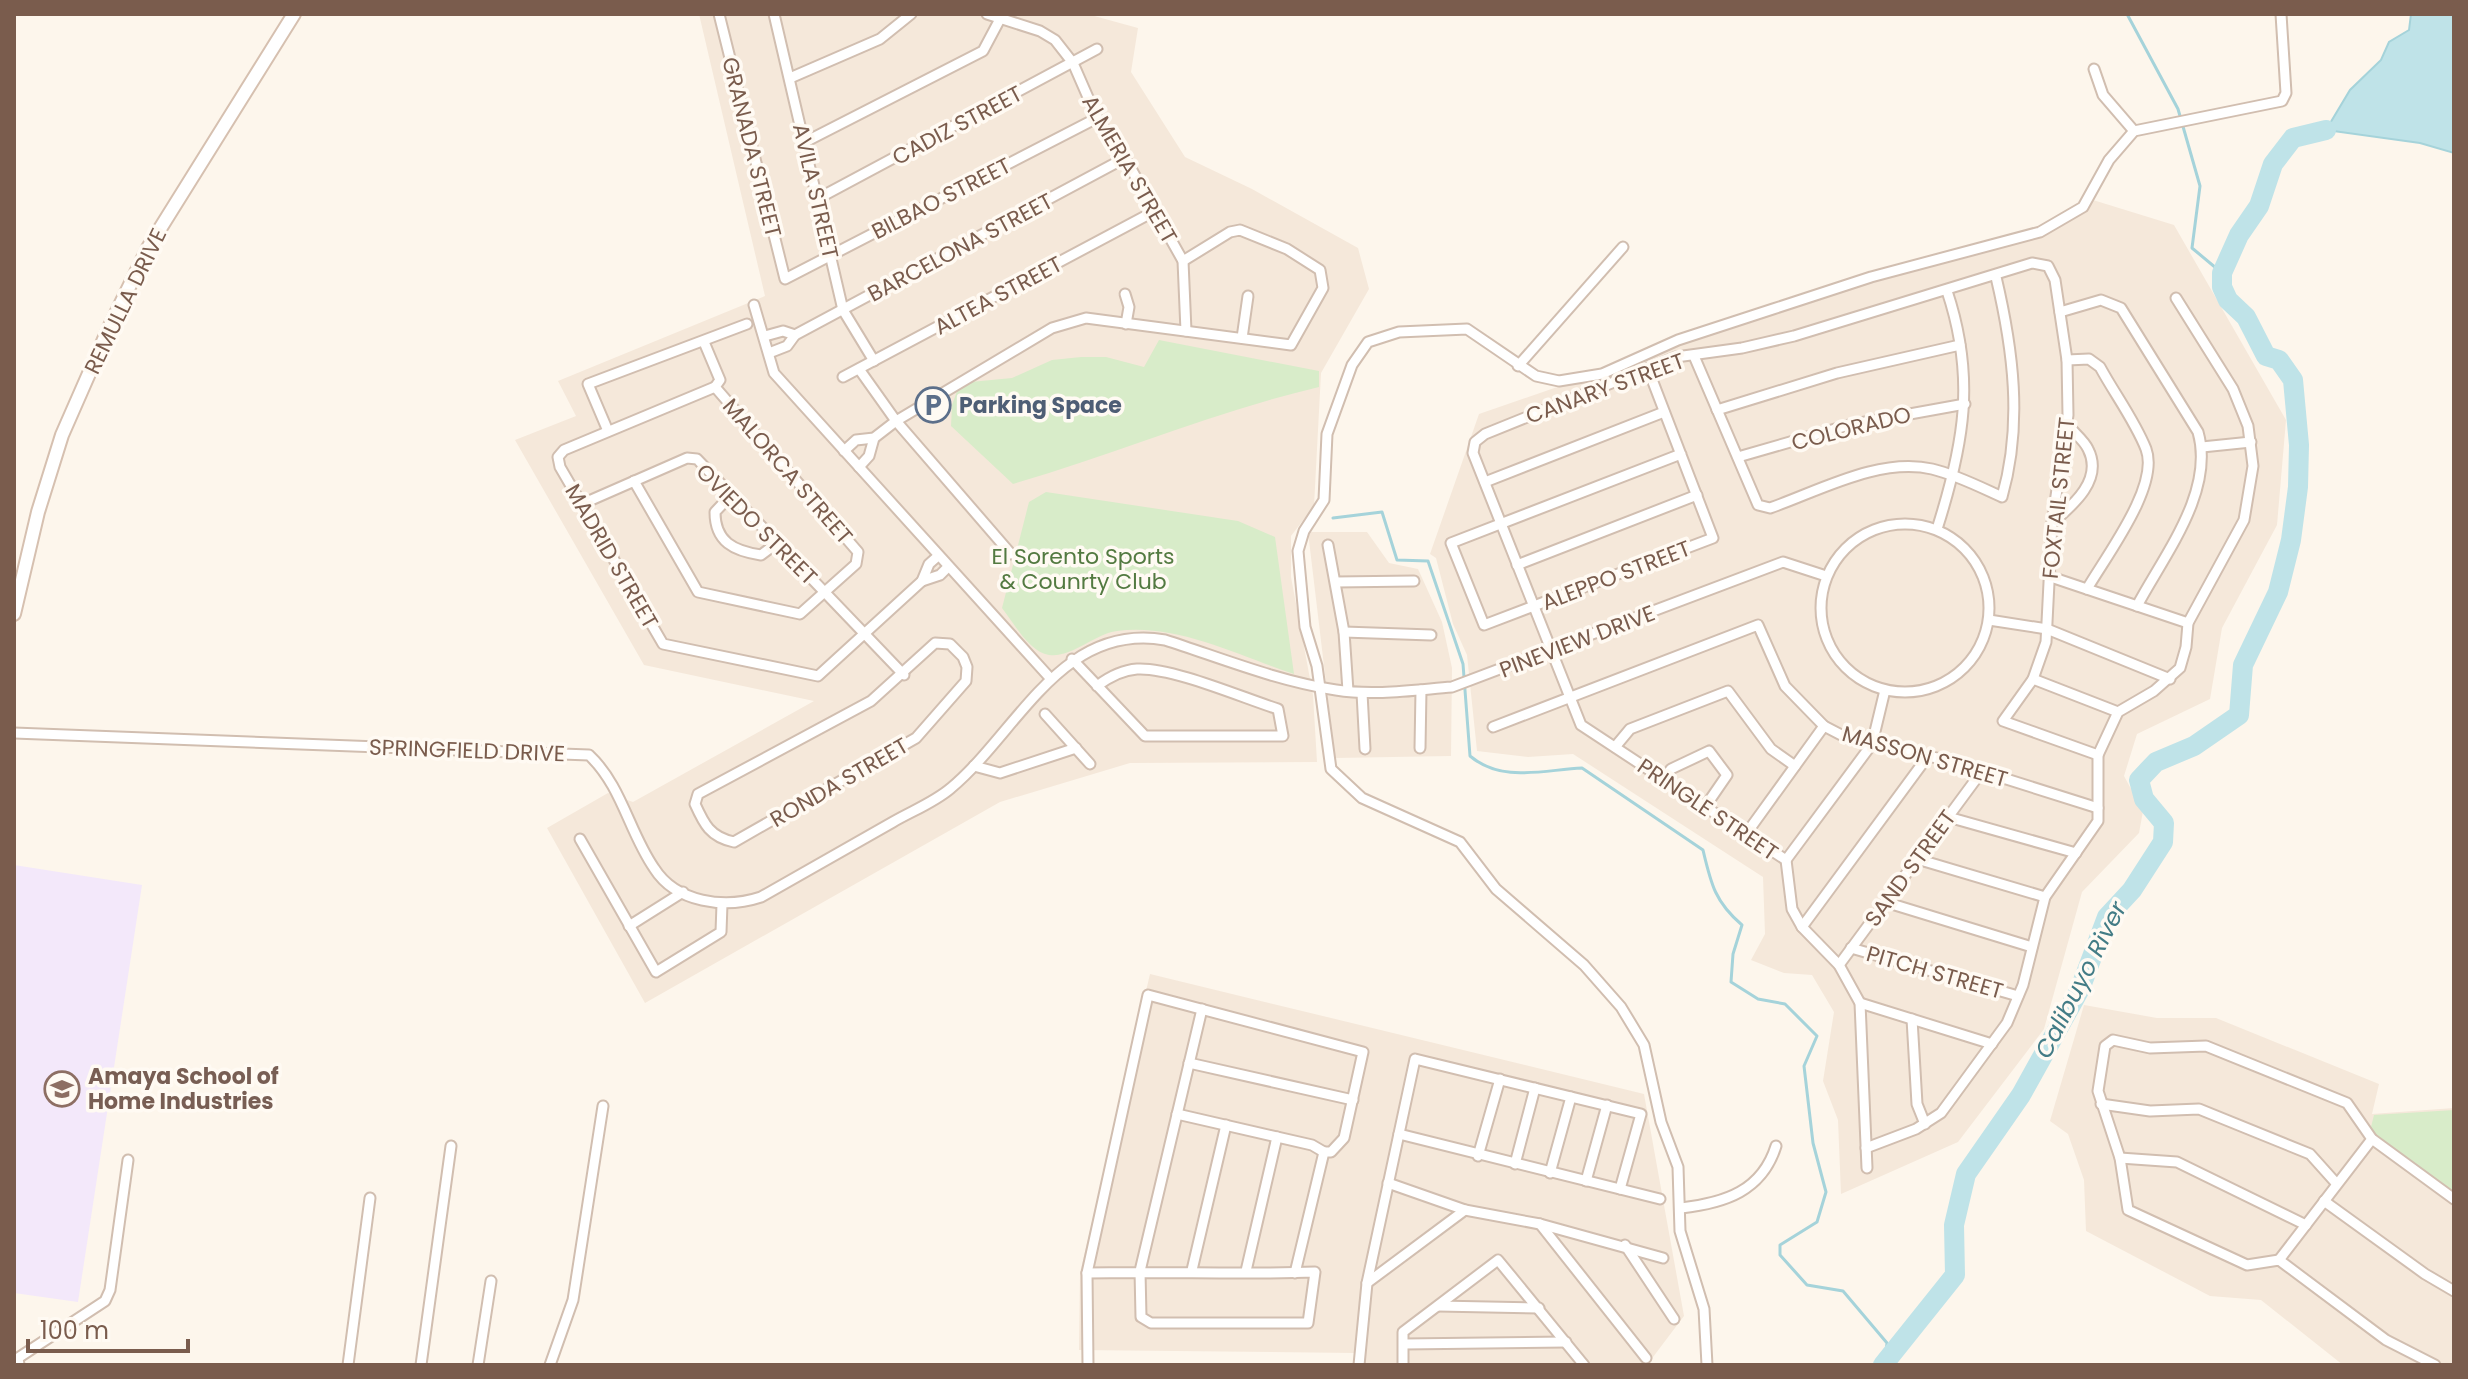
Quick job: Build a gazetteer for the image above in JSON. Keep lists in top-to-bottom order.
{
  "streets": {
    "main road": ["REMULLA DRIVE"],
    "street": [
      "CADIZ STREET",
      "GRANADA STREET",
      "ALMERIA STREET",
      "AVILA STREET",
      "BILBAO STREET",
      "BARCELONA STREET",
      "ALTEA STREET",
      "CANARY STREET",
      "COLORADO",
      "MALORCA STREET",
      "FOXTAIL STREET",
      "OVIEDO STREET",
      "MADRID STREET",
      "ALEPPO STREET",
      "PINEVIEW DRIVE",
      "SPRINGFIELD DRIVE",
      "MASSON STREET",
      "RONDA STREET",
      "PRINGLE STREET",
      "SAND STREET",
      "PITCH STREET"
    ]
  },
  "crossings": [
    ["CADIZ STREET", "ALMERIA STREET"],
    ["CADIZ STREET", "AVILA STREET"],
    ["GRANADA STREET", "BILBAO STREET"],
    ["ALMERIA STREET", "BILBAO STREET"],
    ["ALMERIA STREET", "BARCELONA STREET"],
    ["ALMERIA STREET", "ALTEA STREET"],
    ["AVILA STREET", "BILBAO STREET"],
    ["AVILA STREET", "BARCELONA STREET"],
    ["AVILA STREET", "ALTEA STREET"],
    ["CANARY STREET", "FOXTAIL STREET"],
    ["CANARY STREET", "ALEPPO STREET"],
    ["CANARY STREET", "PINEVIEW DRIVE"],
    ["CANARY STREET", "PRINGLE STREET"],
    ["MALORCA STREET", "OVIEDO STREET"],
    ["OVIEDO STREET", "MADRID STREET"],
    ["OVIEDO STREET", "RONDA STREET"],
    ["PINEVIEW DRIVE", "SPRINGFIELD DRIVE"],
    ["PINEVIEW DRIVE", "PRINGLE STREET"],
    ["MASSON STREET", "PRINGLE STREET"],
    ["MASSON STREET", "SAND STREET"],
    ["PRINGLE STREET", "SAND STREET"],
    ["SAND STREET", "PITCH STREET"]
  ],
  "water": ["Calibuyo River"],
  "parks": ["El Sorento Sports & Counrty Club"],
  "places": {
    "parking": ["Parking Space"],
    "school or university": ["Amaya School of Home Industries"]
  },
  "scale_bar": "100 m"
}
